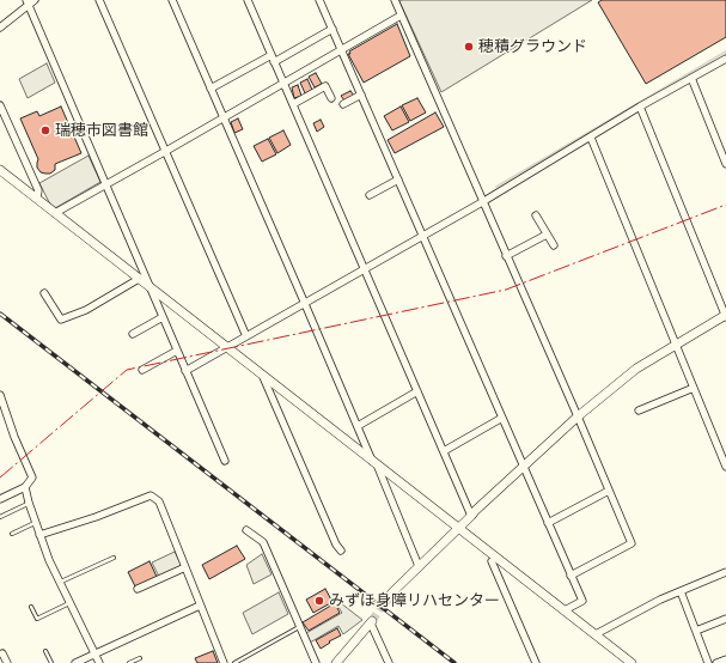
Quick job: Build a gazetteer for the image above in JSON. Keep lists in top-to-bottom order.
{
  "places": ["穂積グラウンド", "瑞穂市図書館", "みずほ身障リハセンター"]
}
